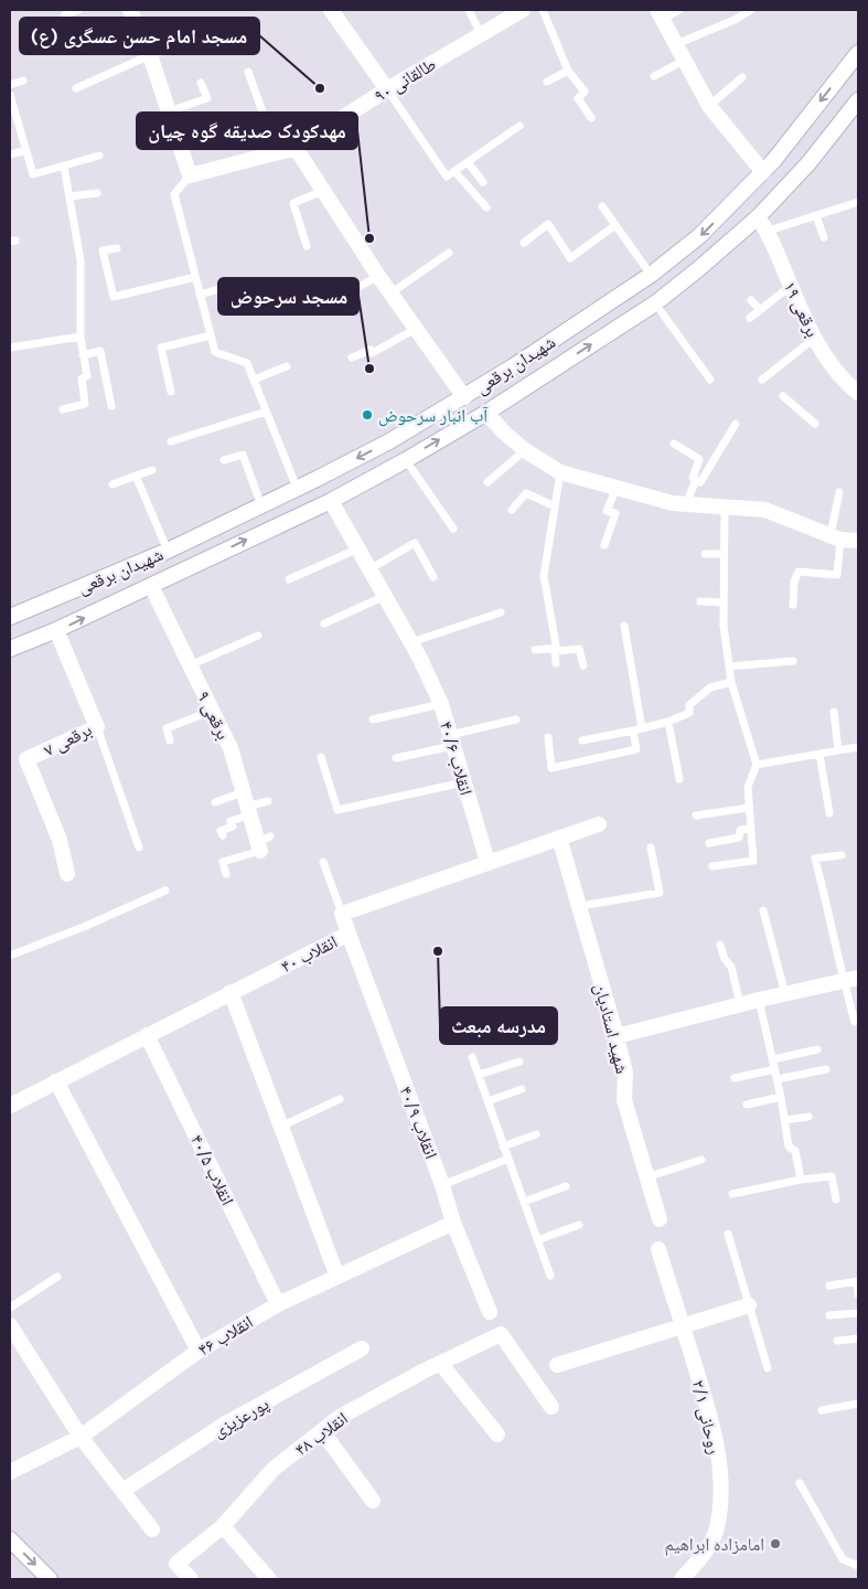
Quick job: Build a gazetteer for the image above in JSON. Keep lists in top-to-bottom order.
{
  "streets": {
    "street": [
      "طالقانی ۹۰",
      "برقعی ۱۹",
      "شهیدان برقعی",
      "برقعی ۹",
      "برقعی ۷",
      "انقلاب ۴۰/۶",
      "انقلاب ۴۰",
      "شهید استادیان",
      "انقلاب ۴۰/۹",
      "انقلاب ۴۰/۵",
      "انقلاب ۴۶",
      "پورعزیزی",
      "روحانی ۲/۱",
      "انقلاب ۴۸"
    ]
  },
  "crossings": [
    ["برقعی ۱۹", "شهیدان برقعی"],
    ["شهیدان برقعی", "برقعی ۹"],
    ["شهیدان برقعی", "برقعی ۷"],
    ["شهیدان برقعی", "انقلاب ۴۰/۶"],
    ["انقلاب ۴۰/۶", "انقلاب ۴۰"],
    ["انقلاب ۴۰", "شهید استادیان"],
    ["انقلاب ۴۰", "انقلاب ۴۰/۹"],
    ["انقلاب ۴۰", "انقلاب ۴۰/۵"],
    ["انقلاب ۴۰/۹", "انقلاب ۴۶"],
    ["انقلاب ۴۰/۵", "انقلاب ۴۶"]
  ],
  "places": [
    "مسجد امام حسن عسگری (ع)",
    "مهدکودک صدیقه گوه چیان",
    "مسجد سرحوض",
    "آب انبار سرحوض",
    "مدرسه مبعث",
    "امامزاده ابراهیم"
  ]
}
